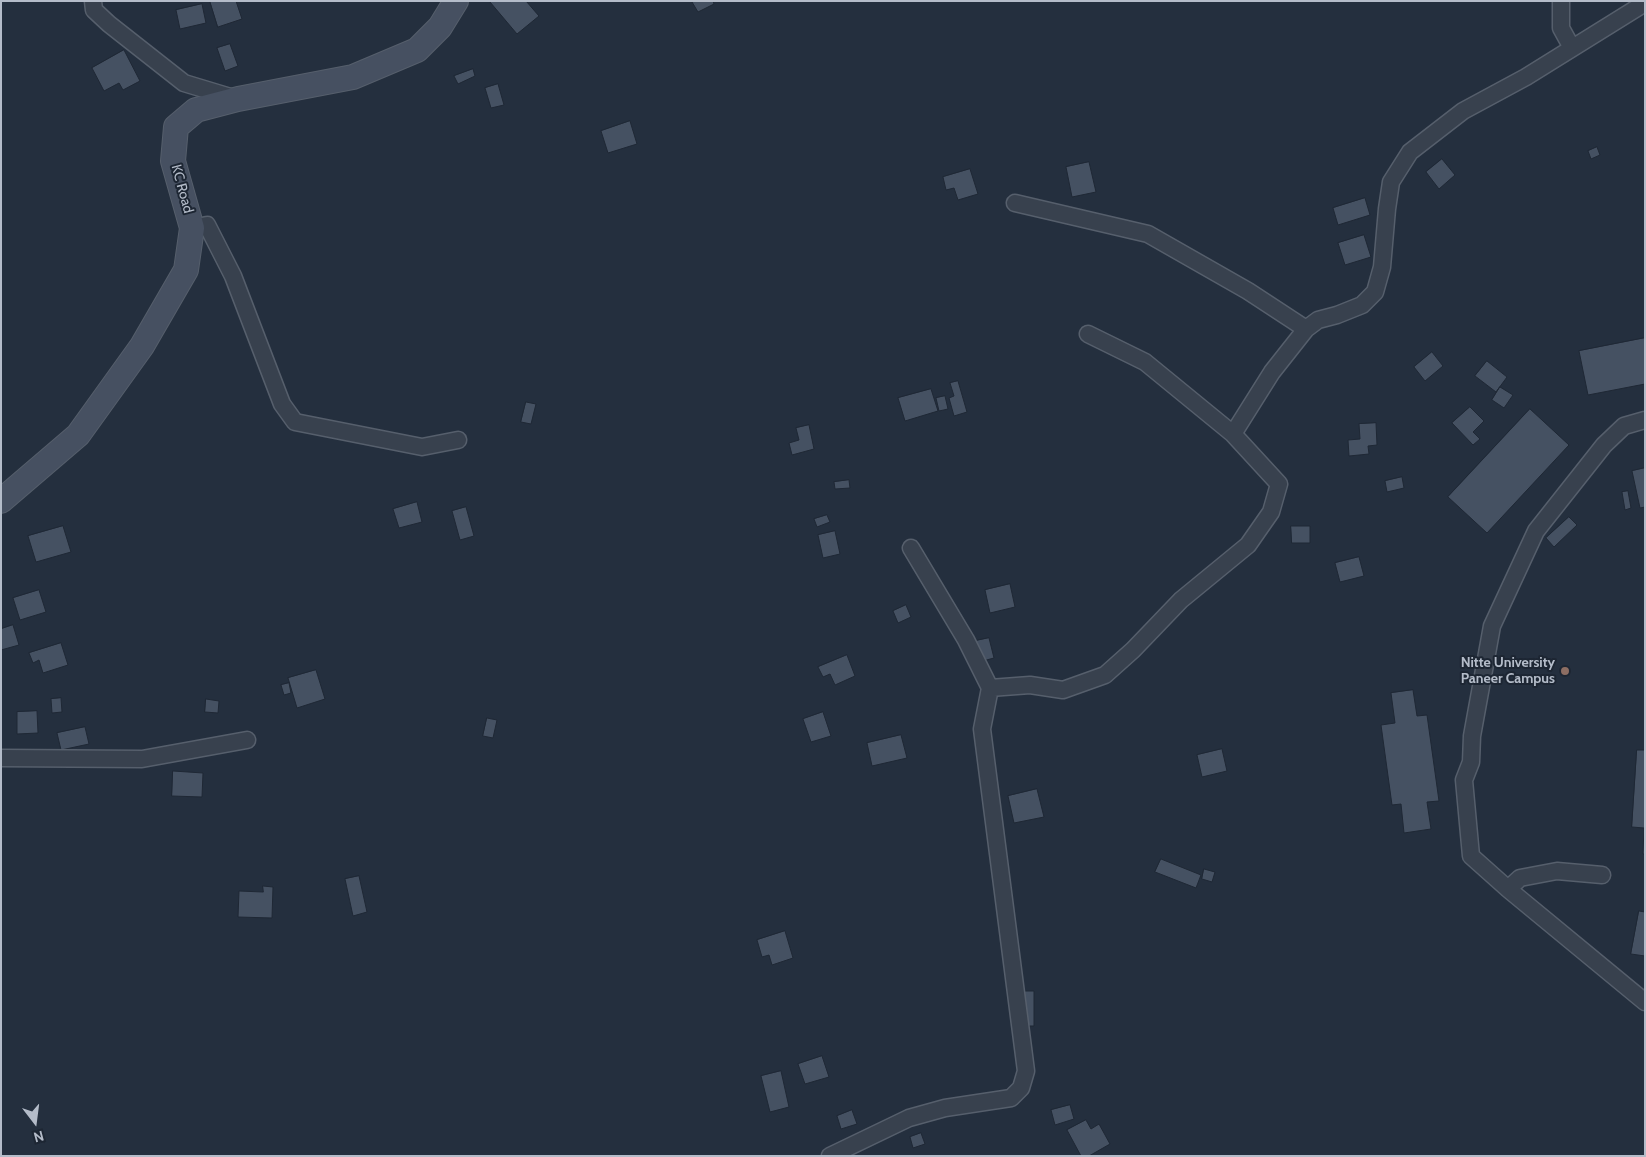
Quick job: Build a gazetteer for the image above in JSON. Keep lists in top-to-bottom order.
{
  "streets": {
    "main road": ["KC Road"]
  },
  "places": ["Nitte University Paneer Campus"],
  "north": "bottom"
}
